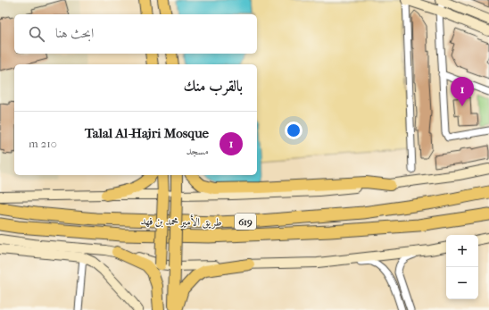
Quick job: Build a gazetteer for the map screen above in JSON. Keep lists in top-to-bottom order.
{
  "streets": {
    "highway": ["طريق الأمير محمد بن فهد", "619"]
  },
  "page": {
    "search": "ابحث هنا",
    "heading": "بالقرب منك",
    "pins": "1",
    "list": [
      {
        "mark": "1",
        "name": "Talal Al-Hajri Mosque",
        "note": "مسجد",
        "value": "210 m"
      }
    ],
    "map_buttons": ["+", "−"]
  }
}
